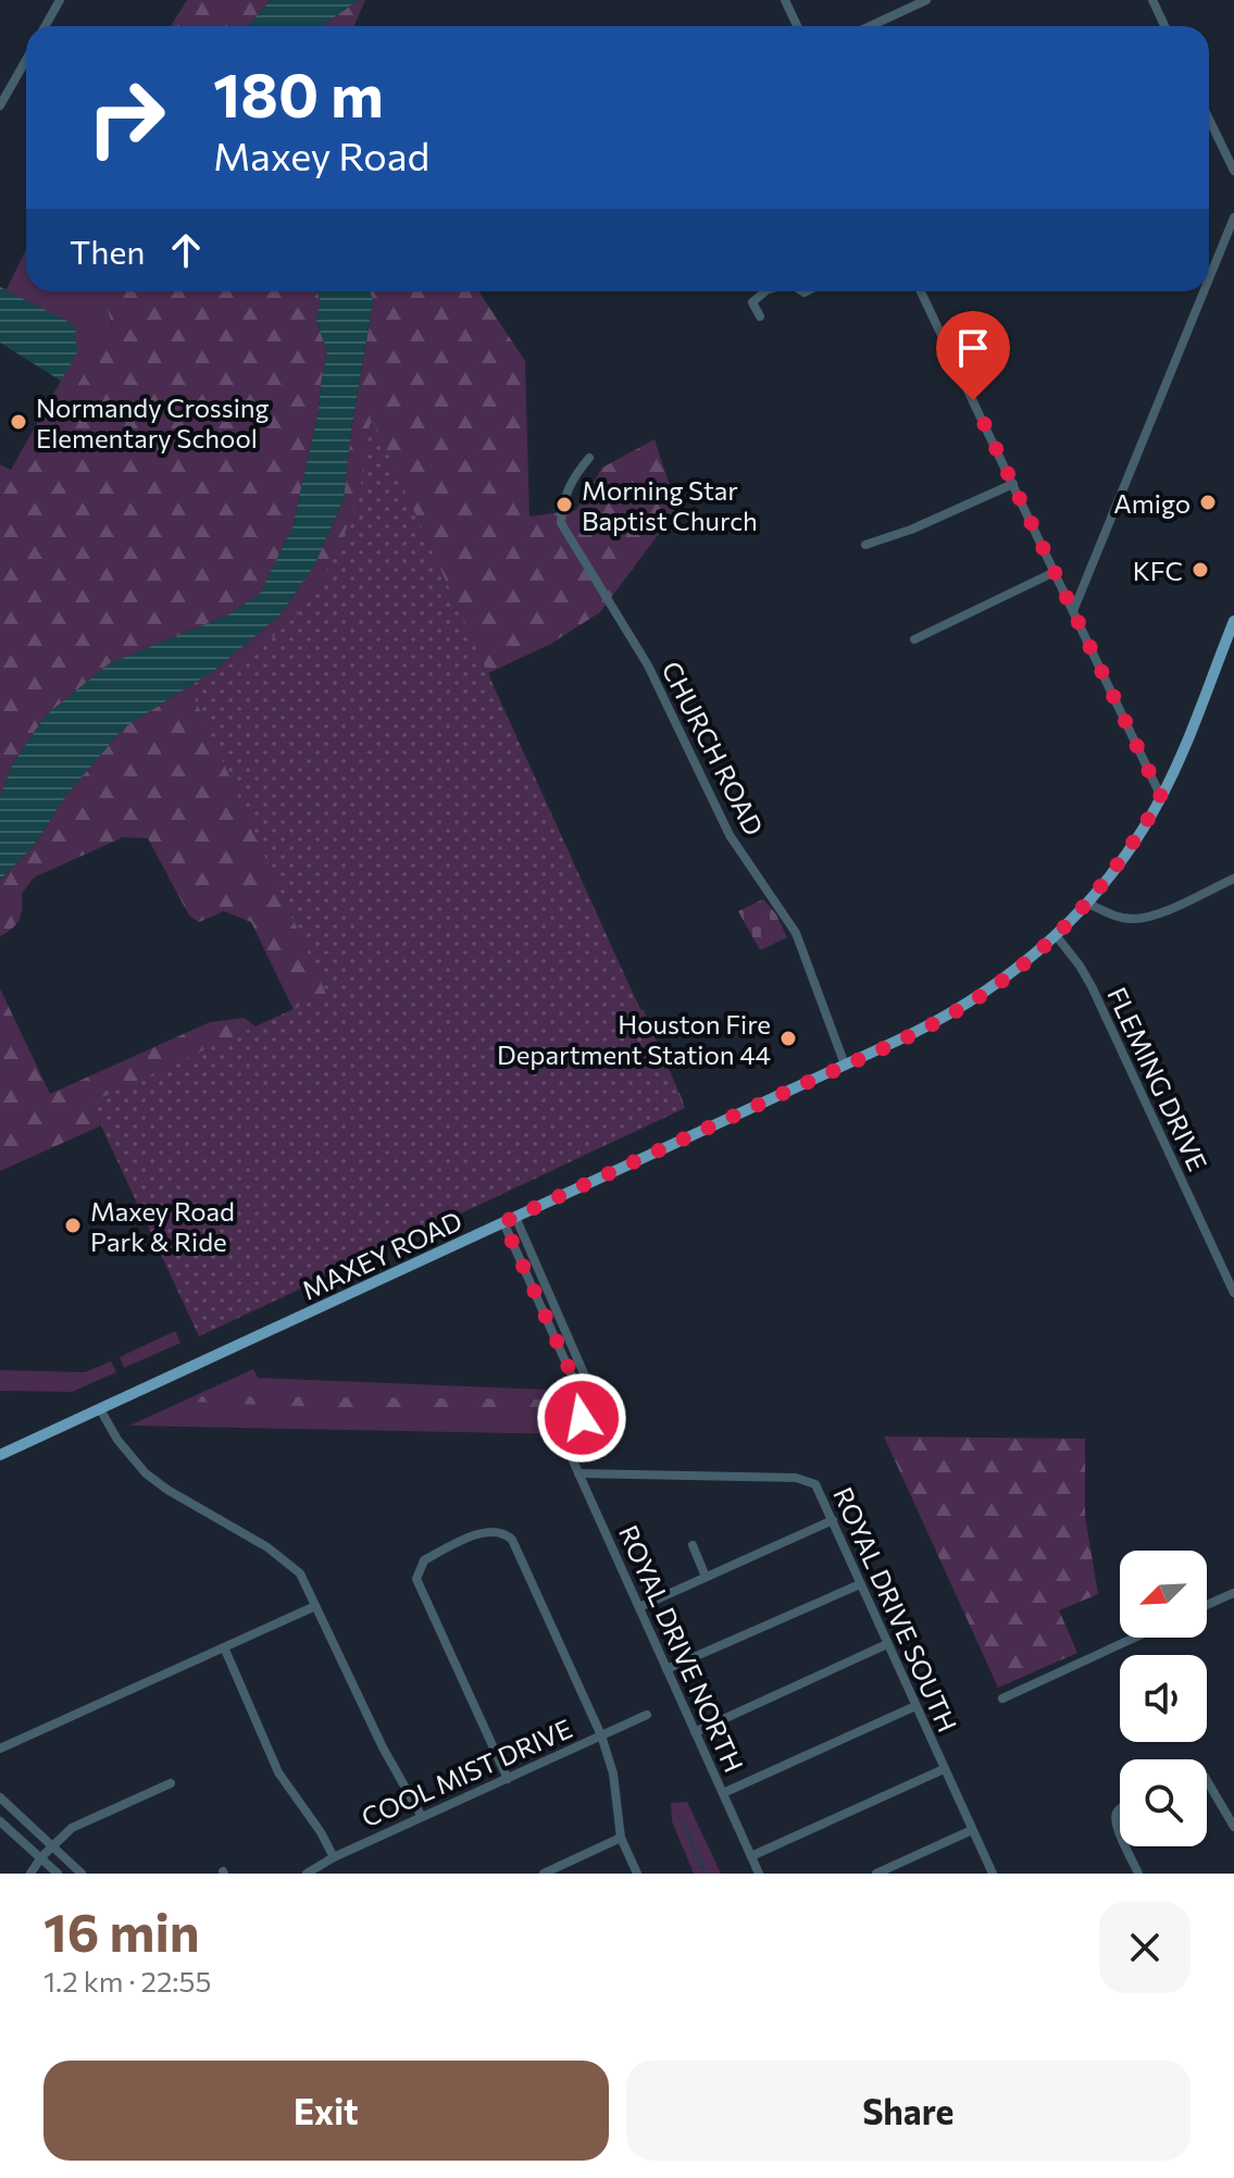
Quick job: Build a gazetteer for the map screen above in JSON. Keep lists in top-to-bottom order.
{
  "streets": {
    "main road": ["MAXEY ROAD"],
    "street": [
      "CHURCH ROAD",
      "FLEMING DRIVE",
      "ROYAL DRIVE SOUTH",
      "ROYAL DRIVE NORTH",
      "COOL MIST DRIVE"
    ]
  },
  "crossings": [
    ["CHURCH ROAD", "MAXEY ROAD"],
    ["FLEMING DRIVE", "MAXEY ROAD"],
    ["MAXEY ROAD", "ROYAL DRIVE NORTH"],
    ["ROYAL DRIVE SOUTH", "ROYAL DRIVE NORTH"]
  ],
  "places": [
    "Normandy Crossing Elementary School",
    "Amigo",
    "Morning Star Baptist Church",
    "KFC",
    "Houston Fire Department Station 44",
    "Maxey Road Park & Ride"
  ],
  "north": "bottom left",
  "page": {
    "turn": ["180 m", "Maxey Road"],
    "then": "Then",
    "heading": ["16 min", "1.2 km · 22:55"],
    "buttons": ["Exit", "Share"]
  }
}
